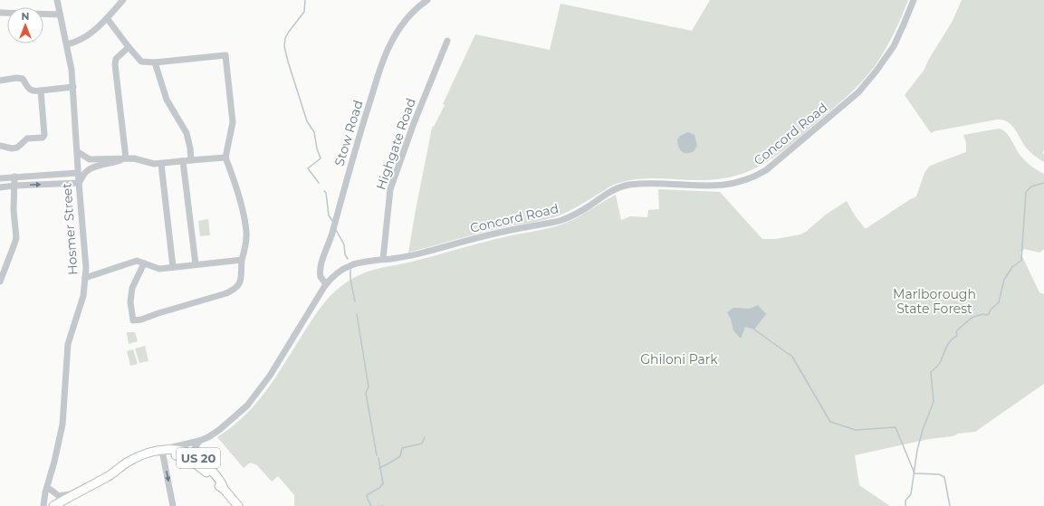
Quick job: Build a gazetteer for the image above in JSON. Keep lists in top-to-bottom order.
{
  "streets": {
    "main road": ["US 20"],
    "street": [
      "Stow Road",
      "Concord Road",
      "Highgate Road",
      "Hosmer Street"
    ]
  },
  "crossings": [
    ["Stow Road", "Concord Road"],
    ["Concord Road", "Highgate Road"],
    ["Concord Road", "US 20"],
    ["Hosmer Street", "US 20"]
  ],
  "parks": ["Marlborough State Forest", "Ghiloni Park"],
  "north": "top"
}
